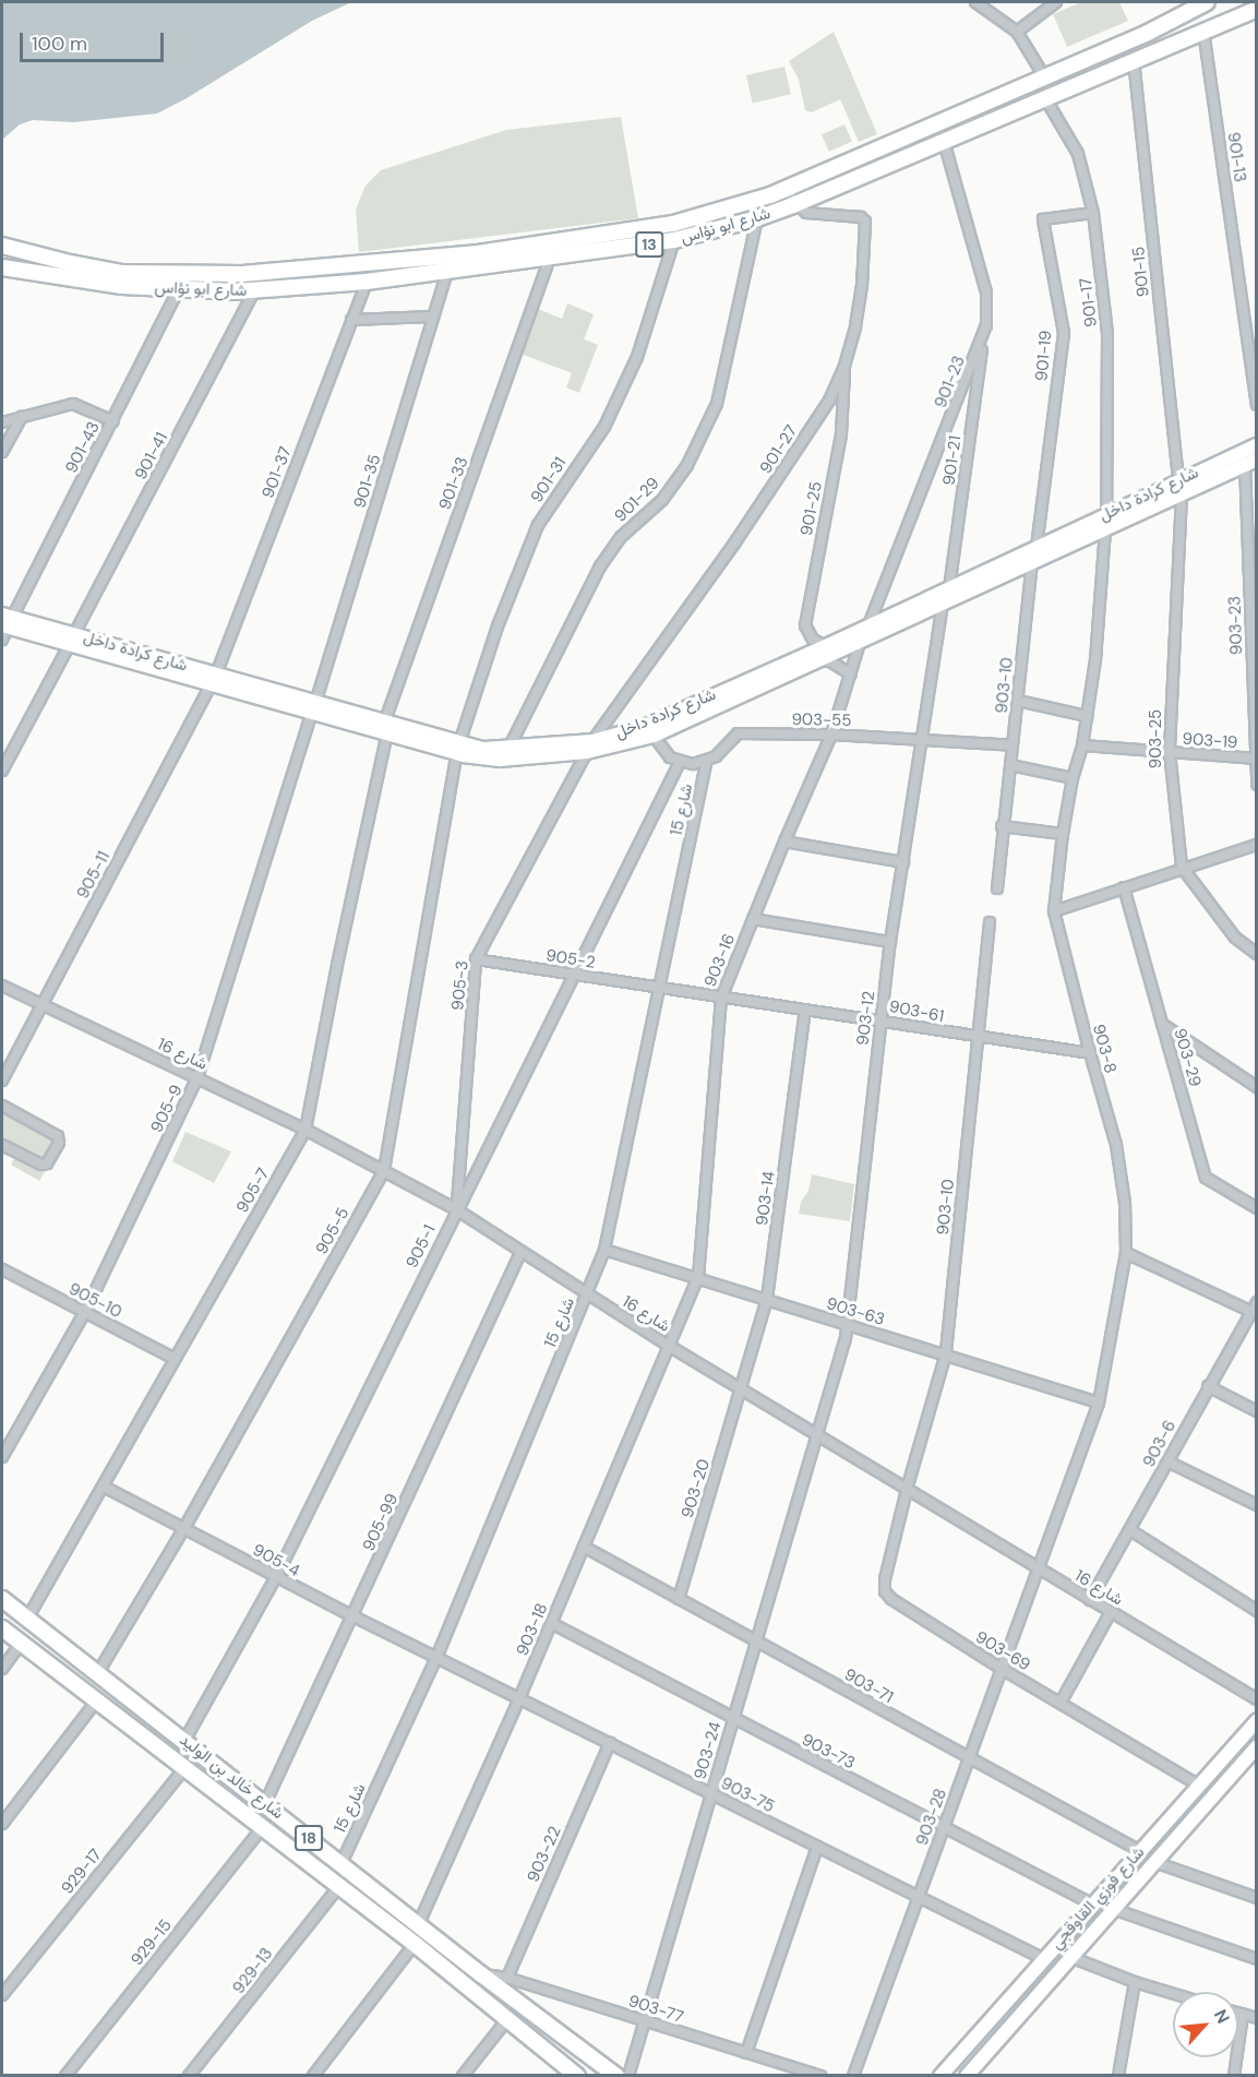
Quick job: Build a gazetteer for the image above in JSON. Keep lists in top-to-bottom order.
{
  "streets": {
    "main road": [
      "شارع ابو نؤاس",
      "13",
      "شارع كرادة داخل",
      "شارع خالد بن الوليد",
      "18",
      "شارع فوزي القاوقجي"
    ],
    "street": [
      "901-13",
      "901-15",
      "901-17",
      "901-19",
      "901-23",
      "901-43",
      "901-27",
      "901-41",
      "901-21",
      "901-37",
      "901-31",
      "901-35",
      "901-33",
      "901-29",
      "901-25",
      "903-23",
      "903-10",
      "903-55",
      "903-25",
      "903-19",
      "شارع 15",
      "905-11",
      "905-2",
      "903-16",
      "905-3",
      "903-61",
      "903-12",
      "903-8",
      "شارع 16",
      "903-29",
      "905-9",
      "905-7",
      "903-14",
      "905-5",
      "905-1",
      "905-10",
      "903-63",
      "903-6",
      "903-20",
      "905-99",
      "905-4",
      "903-18",
      "903-69",
      "903-71",
      "903-24",
      "903-73",
      "903-75",
      "903-28",
      "903-22",
      "929-17",
      "929-15",
      "929-13",
      "903-77"
    ]
  },
  "crossings": [
    ["901-13", "شارع ابو نؤاس"],
    ["شارع ابو نؤاس", "901-15"],
    ["شارع ابو نؤاس", "901-17"],
    ["شارع ابو نؤاس", "901-23"],
    ["شارع ابو نؤاس", "901-43"],
    ["شارع ابو نؤاس", "901-27"],
    ["شارع ابو نؤاس", "901-41"],
    ["شارع ابو نؤاس", "901-37"],
    ["شارع ابو نؤاس", "901-31"],
    ["شارع ابو نؤاس", "901-35"],
    ["شارع ابو نؤاس", "901-33"],
    ["شارع ابو نؤاس", "901-29"],
    ["901-15", "شارع كرادة داخل"],
    ["901-15", "903-25"],
    ["901-17", "901-19"],
    ["901-17", "شارع كرادة داخل"],
    ["901-17", "903-8"],
    ["901-19", "شارع كرادة داخل"],
    ["901-23", "901-21"],
    ["901-23", "شارع كرادة داخل"],
    ["901-43", "شارع كرادة داخل"],
    ["901-27", "شارع كرادة داخل"],
    ["901-27", "901-25"],
    ["901-27", "905-3"],
    ["901-41", "شارع كرادة داخل"],
    ["901-21", "شارع كرادة داخل"],
    ["901-37", "شارع كرادة داخل"],
    ["901-37", "905-11"],
    ["901-31", "شارع كرادة داخل"],
    ["901-31", "905-5"],
    ["901-35", "شارع كرادة داخل"],
    ["901-35", "905-9"],
    ["901-33", "شارع كرادة داخل"],
    ["901-33", "905-7"],
    ["شارع كرادة داخل", "901-29"],
    ["شارع كرادة داخل", "901-25"],
    ["شارع كرادة داخل", "903-23"],
    ["شارع كرادة داخل", "903-10"],
    ["شارع كرادة داخل", "903-25"],
    ["شارع كرادة داخل", "905-11"],
    ["شارع كرادة داخل", "903-16"],
    ["شارع كرادة داخل", "905-3"],
    ["شارع كرادة داخل", "903-12"],
    ["شارع كرادة داخل", "903-8"],
    ["شارع كرادة داخل", "905-9"],
    ["شارع كرادة داخل", "905-7"],
    ["شارع كرادة داخل", "905-5"],
    ["903-23", "903-19"],
    ["903-10", "903-55"],
    ["903-10", "903-61"],
    ["903-10", "شارع 16"],
    ["903-10", "903-63"],
    ["903-10", "903-69"],
    ["903-55", "شارع 15"],
    ["903-55", "903-16"],
    ["903-55", "903-12"],
    ["903-25", "903-19"],
    ["903-19", "903-8"],
    ["شارع 15", "905-2"],
    ["شارع 15", "903-61"],
    ["شارع 15", "شارع 16"],
    ["شارع 15", "903-63"],
    ["شارع 15", "905-4"],
    ["شارع 15", "شارع خالد بن الوليد"],
    ["شارع 15", "903-75"],
    ["905-11", "شارع 16"],
    ["905-2", "905-3"],
    ["905-2", "903-61"],
    ["905-2", "905-1"],
    ["903-16", "903-61"],
    ["903-16", "شارع 16"],
    ["903-16", "903-63"],
    ["903-16", "903-18"],
    ["905-3", "شارع 16"],
    ["905-3", "905-1"],
    ["903-61", "903-12"],
    ["903-61", "903-8"],
    ["903-61", "903-14"],
    ["903-12", "شارع 16"],
    ["903-12", "903-63"],
    ["903-12", "903-24"],
    ["903-8", "شارع 16"],
    ["903-8", "903-63"],
    ["903-8", "903-28"],
    ["شارع 16", "905-9"],
    ["شارع 16", "905-7"],
    ["شارع 16", "903-14"],
    ["شارع 16", "905-5"],
    ["شارع 16", "905-1"],
    ["شارع 16", "903-6"],
    ["شارع 16", "903-20"],
    ["شارع 16", "905-99"],
    ["شارع 16", "903-18"],
    ["شارع 16", "903-69"],
    ["شارع 16", "903-24"],
    ["شارع 16", "903-28"],
    ["905-9", "905-10"],
    ["905-7", "905-10"],
    ["905-7", "905-4"],
    ["905-7", "شارع خالد بن الوليد"],
    ["903-14", "903-63"],
    ["903-14", "903-20"],
    ["905-5", "905-4"],
    ["905-5", "شارع خالد بن الوليد"],
    ["905-1", "905-4"],
    ["905-1", "شارع خالد بن الوليد"],
    ["903-20", "903-71"],
    ["905-99", "905-4"],
    ["905-99", "شارع خالد بن الوليد"],
    ["905-4", "903-75"],
    ["903-18", "903-71"],
    ["903-18", "903-73"],
    ["903-18", "شارع خالد بن الوليد"],
    ["903-18", "903-75"],
    ["903-69", "903-28"],
    ["903-69", "شارع فوزي القاوقجي"],
    ["903-71", "903-24"],
    ["903-71", "903-28"],
    ["903-71", "شارع فوزي القاوقجي"],
    ["903-24", "903-73"],
    ["903-24", "903-75"],
    ["903-24", "903-77"],
    ["903-73", "903-28"],
    ["903-73", "شارع فوزي القاوقجي"],
    ["شارع خالد بن الوليد", "929-17"],
    ["شارع خالد بن الوليد", "929-15"],
    ["شارع خالد بن الوليد", "929-13"],
    ["شارع خالد بن الوليد", "903-77"],
    ["903-75", "903-28"],
    ["903-75", "903-22"],
    ["903-75", "شارع فوزي القاوقجي"],
    ["903-22", "903-77"]
  ],
  "scale_bar": "100 m",
  "north": "top right"
}
